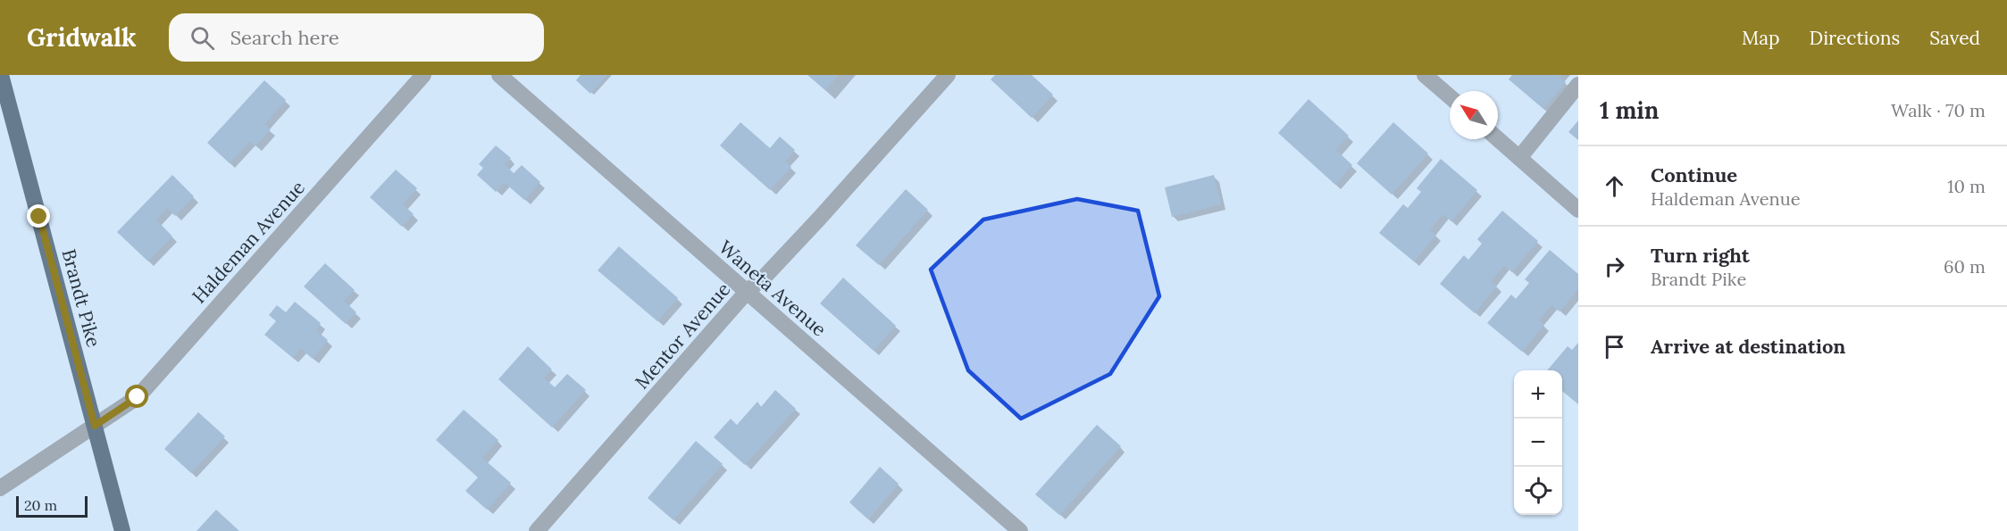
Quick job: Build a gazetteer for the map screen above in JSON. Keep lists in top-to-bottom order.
{
  "streets": {
    "main road": ["Brandt Pike"],
    "street": ["Haldeman Avenue", "Waneta Avenue", "Mentor Avenue"]
  },
  "crossings": [
    ["Haldeman Avenue", "Brandt Pike"],
    ["Waneta Avenue", "Mentor Avenue"]
  ],
  "scale_bar": "20 m",
  "north": "top left",
  "page": {
    "header": "Gridwalk",
    "search": "Search here",
    "nav": ["Map", "Directions", "Saved"],
    "heading": ["1 min", "Walk · 70 m"],
    "list": [
      ["Continue", "Haldeman Avenue", "10 m"],
      ["Turn right", "Brandt Pike", "60 m"],
      "Arrive at destination"
    ],
    "map_buttons": ["+", "−"],
    "scale": "20 m"
  }
}
